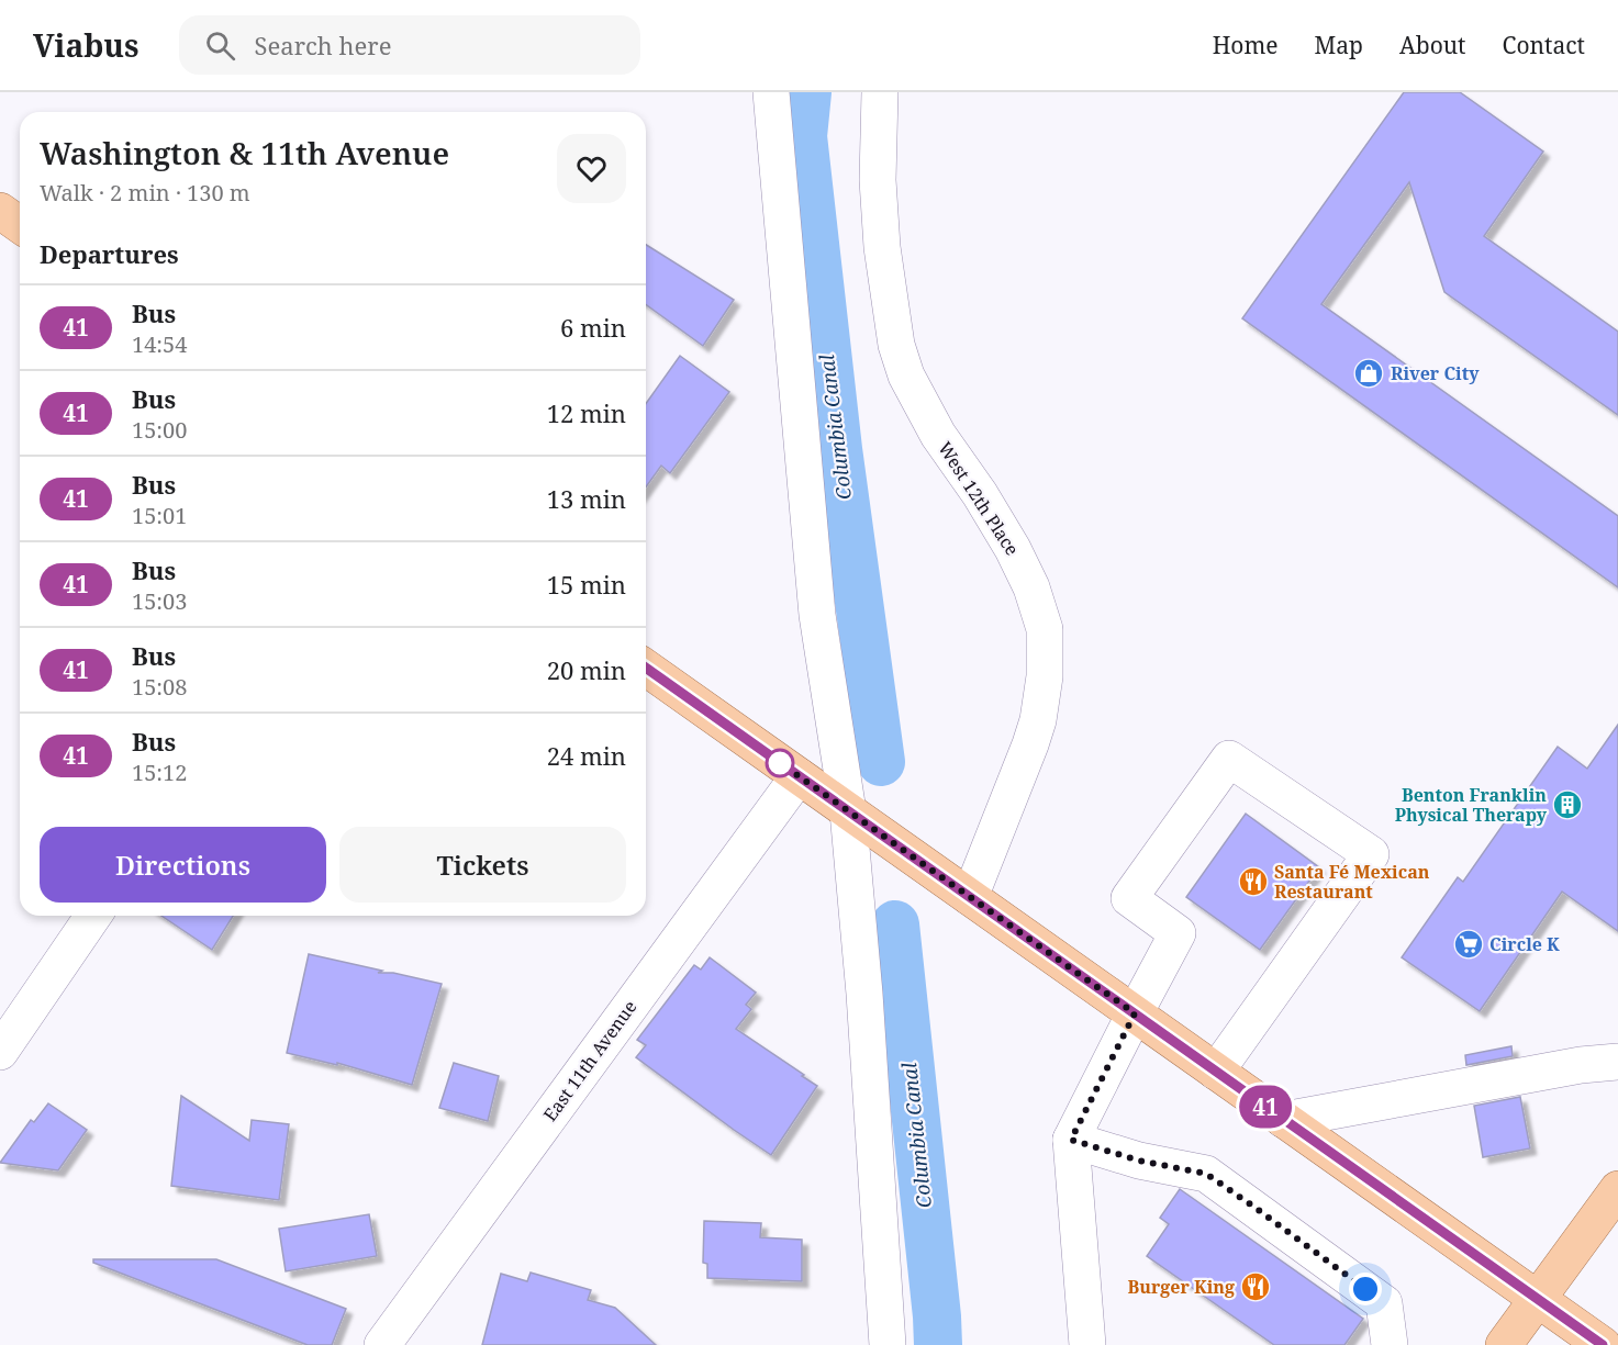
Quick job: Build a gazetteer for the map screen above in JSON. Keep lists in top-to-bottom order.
{
  "streets": {
    "street": ["West 12th Place", "East 11th Avenue"]
  },
  "water": ["Columbia Canal"],
  "places": {
    "shop": ["River City"],
    "building": ["Benton Franklin Physical Therapy"],
    "restaurant": ["Santa Fé Mexican Restaurant", "Burger King"],
    "supermarket": ["Circle K"]
  },
  "lines": ["bus line 41"],
  "page": {
    "header": "Viabus",
    "search": "Search here",
    "nav": [
      "Home",
      "Map",
      "About",
      "Contact"
    ],
    "on_map": "41",
    "heading": [
      ["Washington & 11th Avenue", "Walk · 2 min · 130 m"],
      "Departures"
    ],
    "list": [
      {
        "mark": "41",
        "name": "Bus",
        "note": "14:54",
        "value": "6 min"
      },
      {
        "mark": "41",
        "name": "Bus",
        "note": "15:00",
        "value": "12 min"
      },
      {
        "mark": "41",
        "name": "Bus",
        "note": "15:01",
        "value": "13 min"
      },
      {
        "mark": "41",
        "name": "Bus",
        "note": "15:03",
        "value": "15 min"
      },
      {
        "mark": "41",
        "name": "Bus",
        "note": "15:08",
        "value": "20 min"
      },
      {
        "mark": "41",
        "name": "Bus",
        "note": "15:12",
        "value": "24 min"
      }
    ],
    "buttons": ["Directions", "Tickets"]
  }
}
